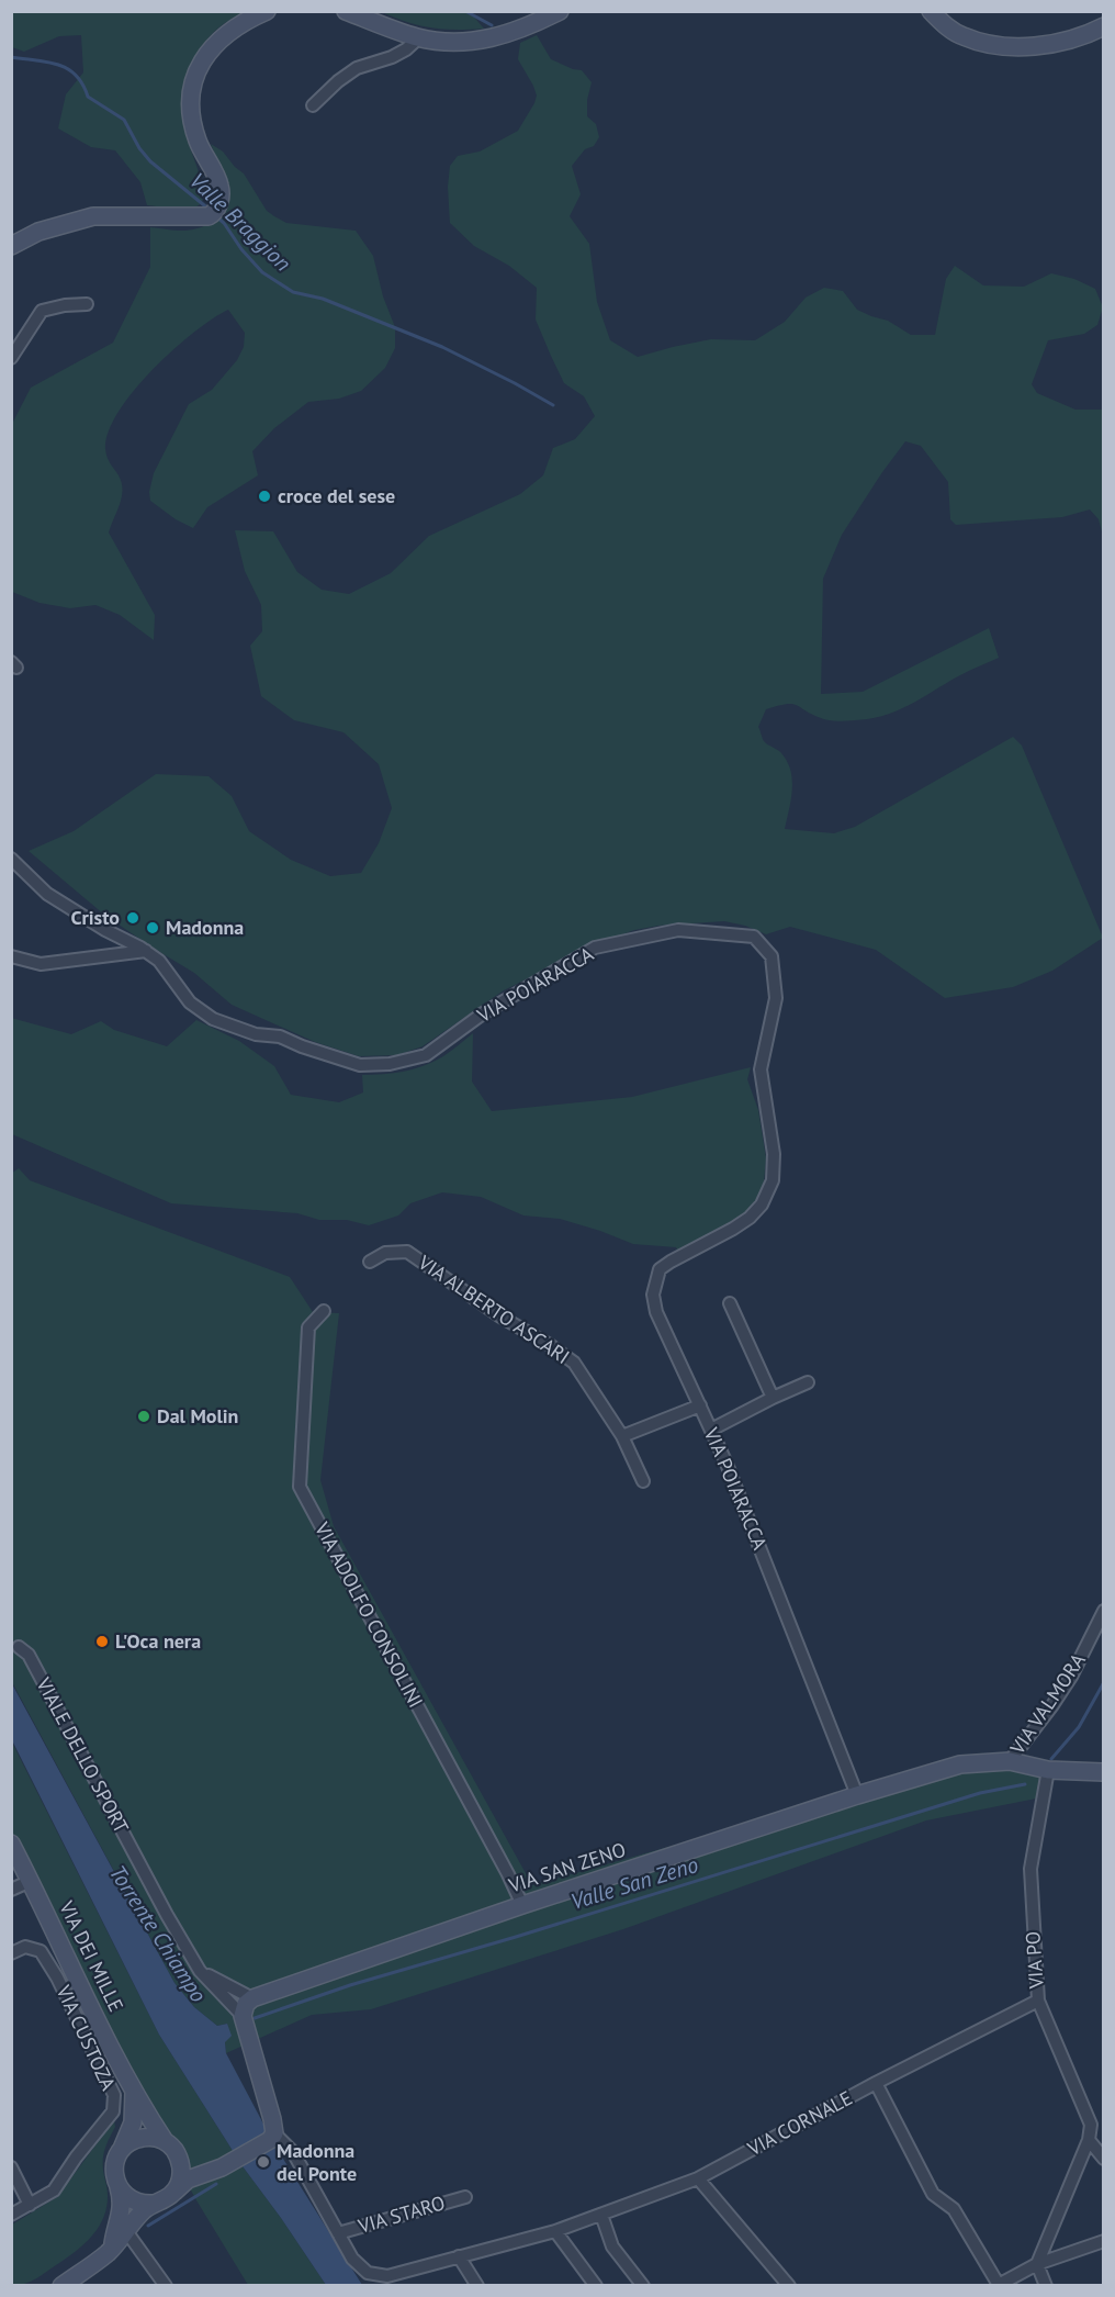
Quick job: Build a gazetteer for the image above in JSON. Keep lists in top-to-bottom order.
{
  "streets": {
    "street": [
      "VIA POIARACCA",
      "VIA ALBERTO ASCARI",
      "VIA ADOLFO CONSOLINI",
      "VIA VALMORA",
      "VIALE DELLO SPORT",
      "VIA SAN ZENO",
      "VIA DEI MILLE",
      "VIA PO",
      "VIA CUSTOZA",
      "VIA CORNALE",
      "VIA STARO"
    ]
  },
  "crossings": [
    ["VIA POIARACCA", "VIA SAN ZENO"],
    ["VIA ADOLFO CONSOLINI", "VIA SAN ZENO"],
    ["VIA VALMORA", "VIA SAN ZENO"],
    ["VIA SAN ZENO", "VIA PO"],
    ["VIA PO", "VIA CORNALE"],
    ["VIA CORNALE", "VIA STARO"]
  ],
  "water": ["Valle Braggion", "Valle San Zeno", "Torrente Chiampo"],
  "places": [
    "croce del sese",
    "Cristo",
    "Madonna",
    "Dal Molin",
    "L'Oca nera",
    "Madonna del Ponte"
  ]
}
